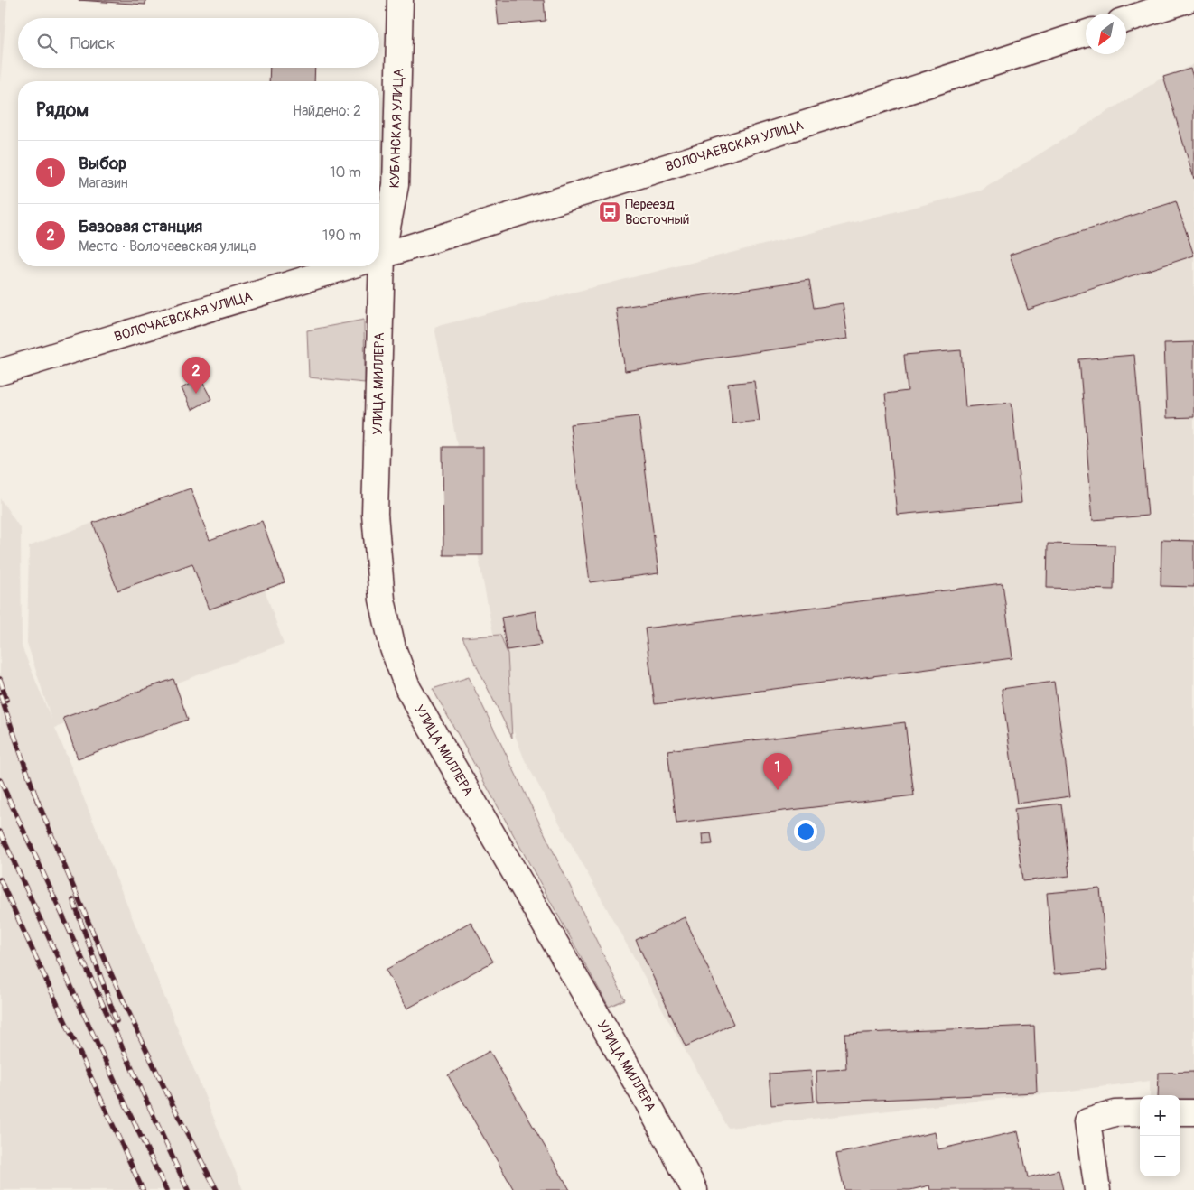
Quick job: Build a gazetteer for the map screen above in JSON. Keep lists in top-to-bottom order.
{
  "streets": {
    "main road": ["КУБАНСКАЯ УЛИЦА", "ВОЛОЧАЕВСКАЯ УЛИЦА", "УЛИЦА МИЛЛЕРА"]
  },
  "places": {
    "bus stop": ["Переезд Восточный"]
  },
  "north": "bottom left",
  "page": {
    "search": "Поиск",
    "heading": ["Рядом", "Найдено: 2"],
    "list": [
      {
        "mark": "1",
        "name": "Выбор",
        "note": "Магазин",
        "value": "10 m"
      },
      {
        "mark": "2",
        "name": "Базовая станция",
        "note": "Место · Волочаевская улица",
        "value": "190 m"
      }
    ],
    "pins": ["2", "1"],
    "map_buttons": ["+", "−"]
  }
}
